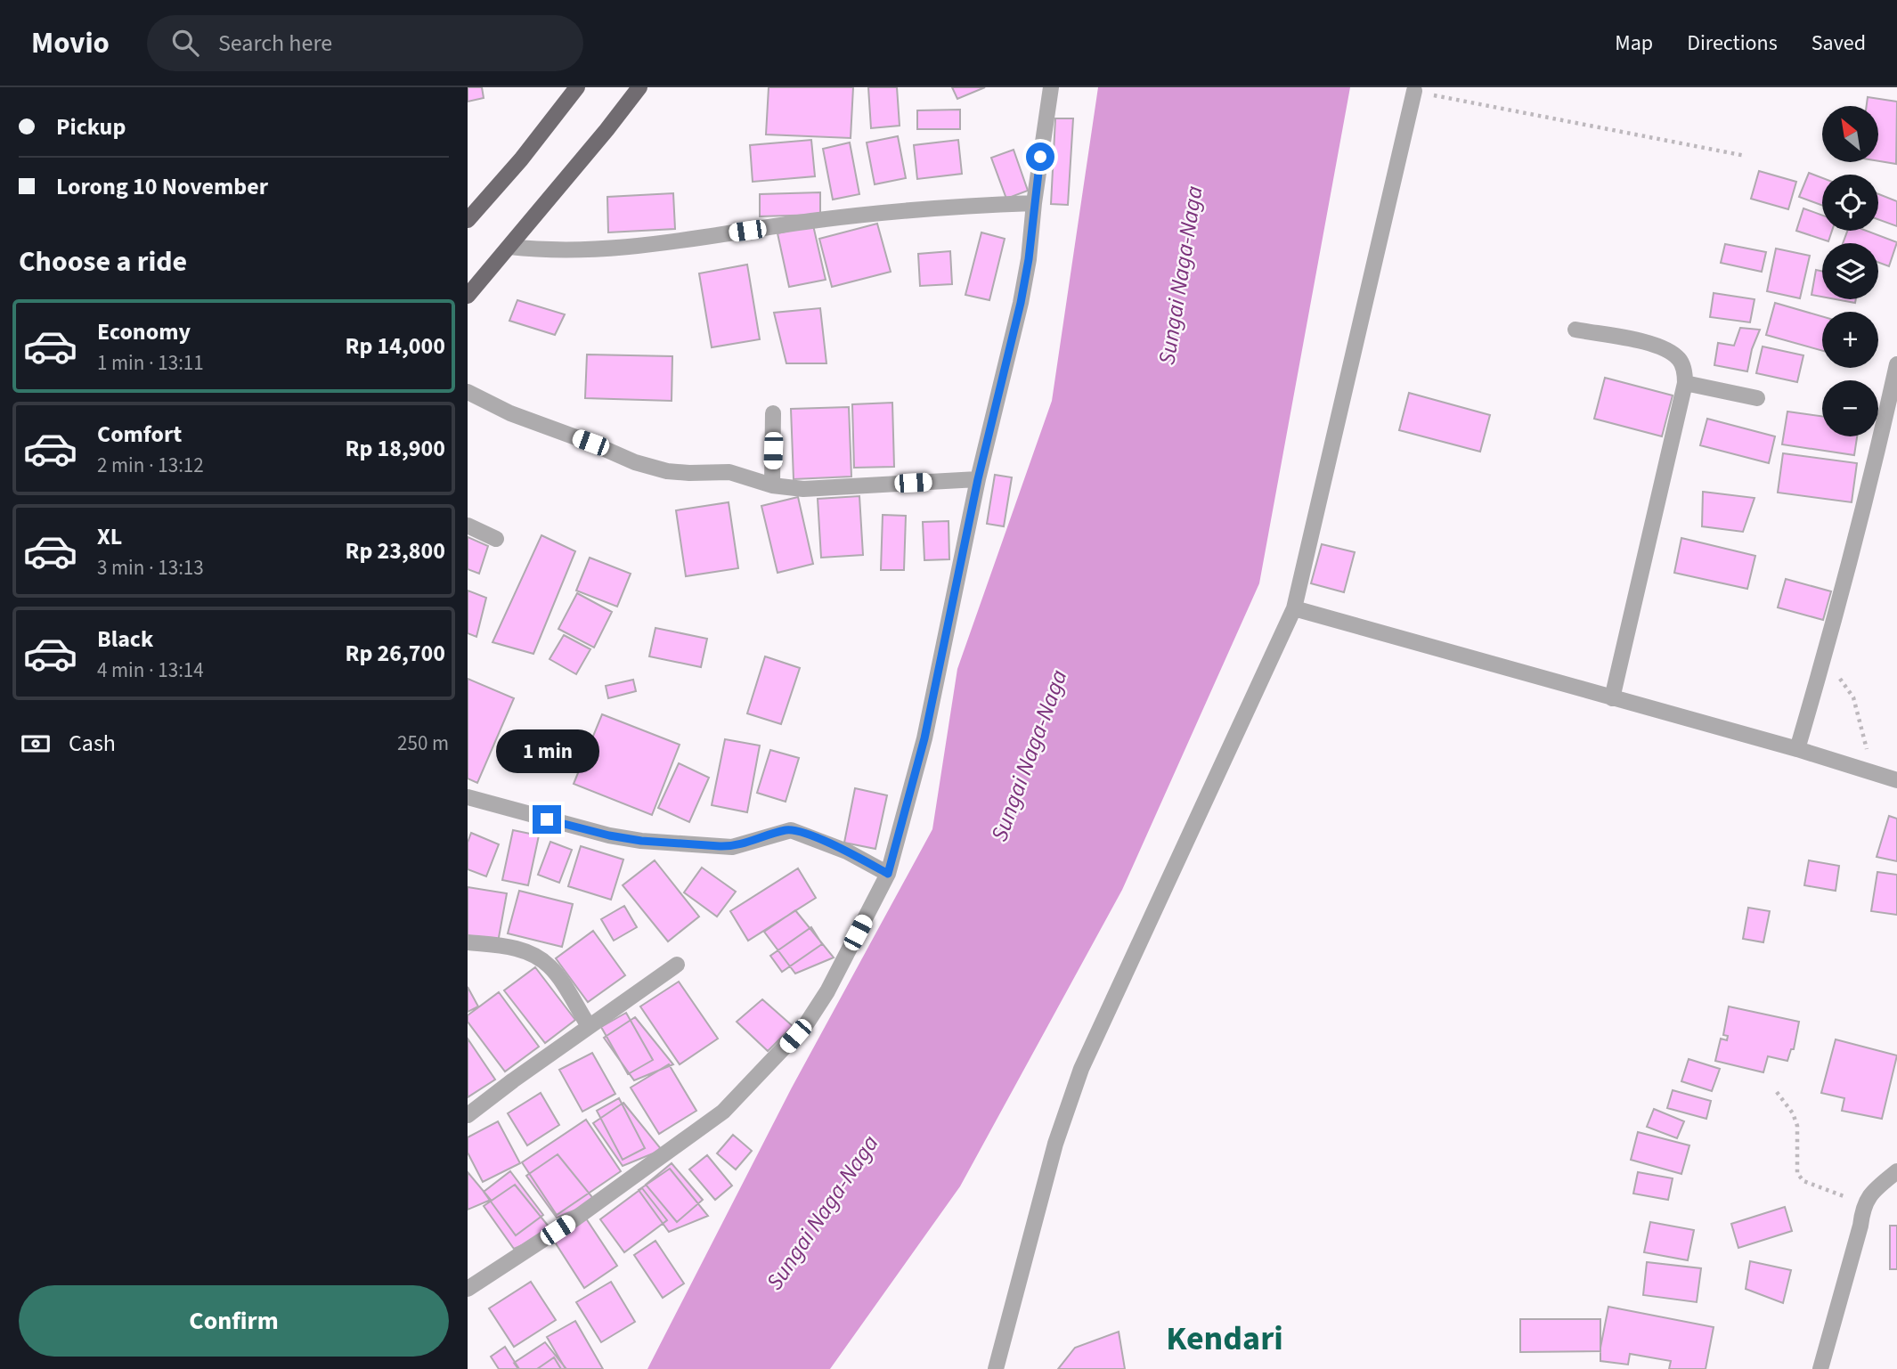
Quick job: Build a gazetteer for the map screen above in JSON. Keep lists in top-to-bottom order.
{
  "districts": ["Kendari"],
  "water": ["Sungai Naga-Naga"],
  "north": "top left",
  "page": {
    "header": "Movio",
    "search": "Search here",
    "nav": ["Map", "Directions", "Saved"],
    "banner": ["Pickup", "Lorong 10 November"],
    "map_buttons": ["+", "−"],
    "heading": "Choose a ride",
    "list": [
      {
        "name": "Economy",
        "note": "1 min · 13:11",
        "value": "Rp 14,000"
      },
      {
        "name": "Comfort",
        "note": "2 min · 13:12",
        "value": "Rp 18,900"
      },
      {
        "name": "XL",
        "note": "3 min · 13:13",
        "value": "Rp 23,800"
      },
      {
        "name": "Black",
        "note": "4 min · 13:14",
        "value": "Rp 26,700"
      }
    ],
    "pay": ["Cash", "250 m"],
    "bubble": "1 min",
    "buttons": "Confirm"
  }
}
